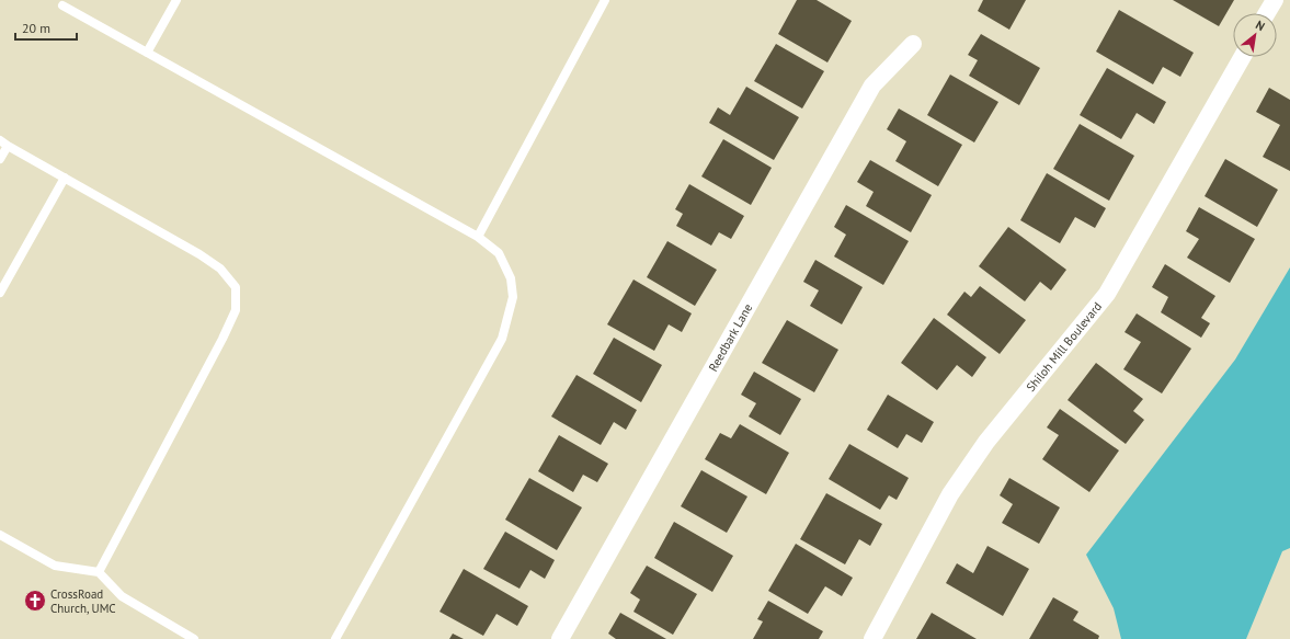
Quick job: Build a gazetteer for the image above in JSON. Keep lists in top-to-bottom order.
{
  "streets": {
    "street": ["Reedbark Lane", "Shiloh Mill Boulevard"]
  },
  "places": {
    "church": ["CrossRoad Church, UMC"]
  },
  "scale_bar": "20 m",
  "north": "top right"
}
